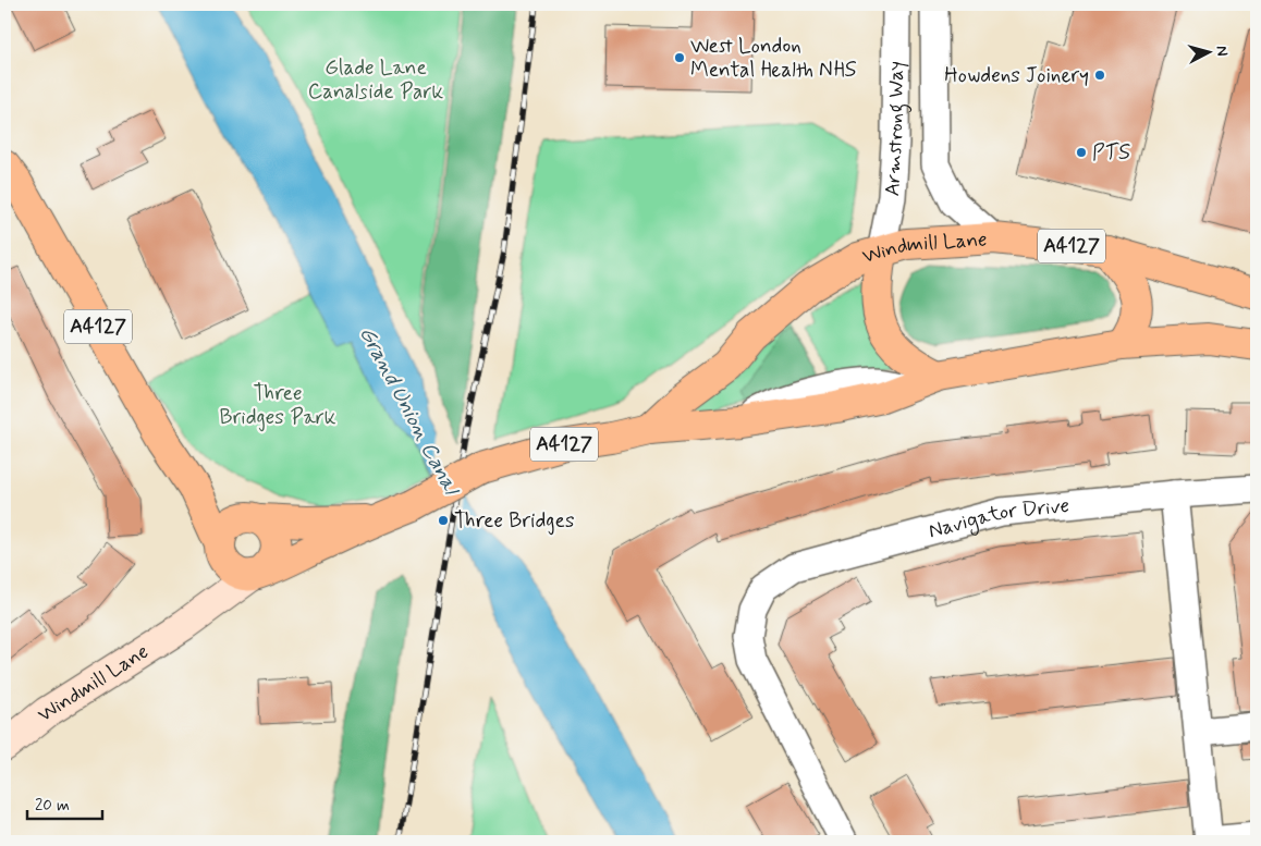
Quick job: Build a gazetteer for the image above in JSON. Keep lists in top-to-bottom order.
{
  "streets": {
    "main road": ["A4127", "Windmill Lane"],
    "street": ["Armstrong Way", "Navigator Drive"]
  },
  "crossings": [
    ["Armstrong Way", "Windmill Lane"],
    ["A4127", "Windmill Lane"]
  ],
  "water": ["Grand Union Canal"],
  "parks": ["Glade Lane Canalside Park", "Three Bridges Park"],
  "places": [
    "West London Mental Health NHS",
    "Howdens Joinery",
    "PTS",
    "Three Bridges"
  ],
  "scale_bar": "20 m",
  "north": "right"
}
